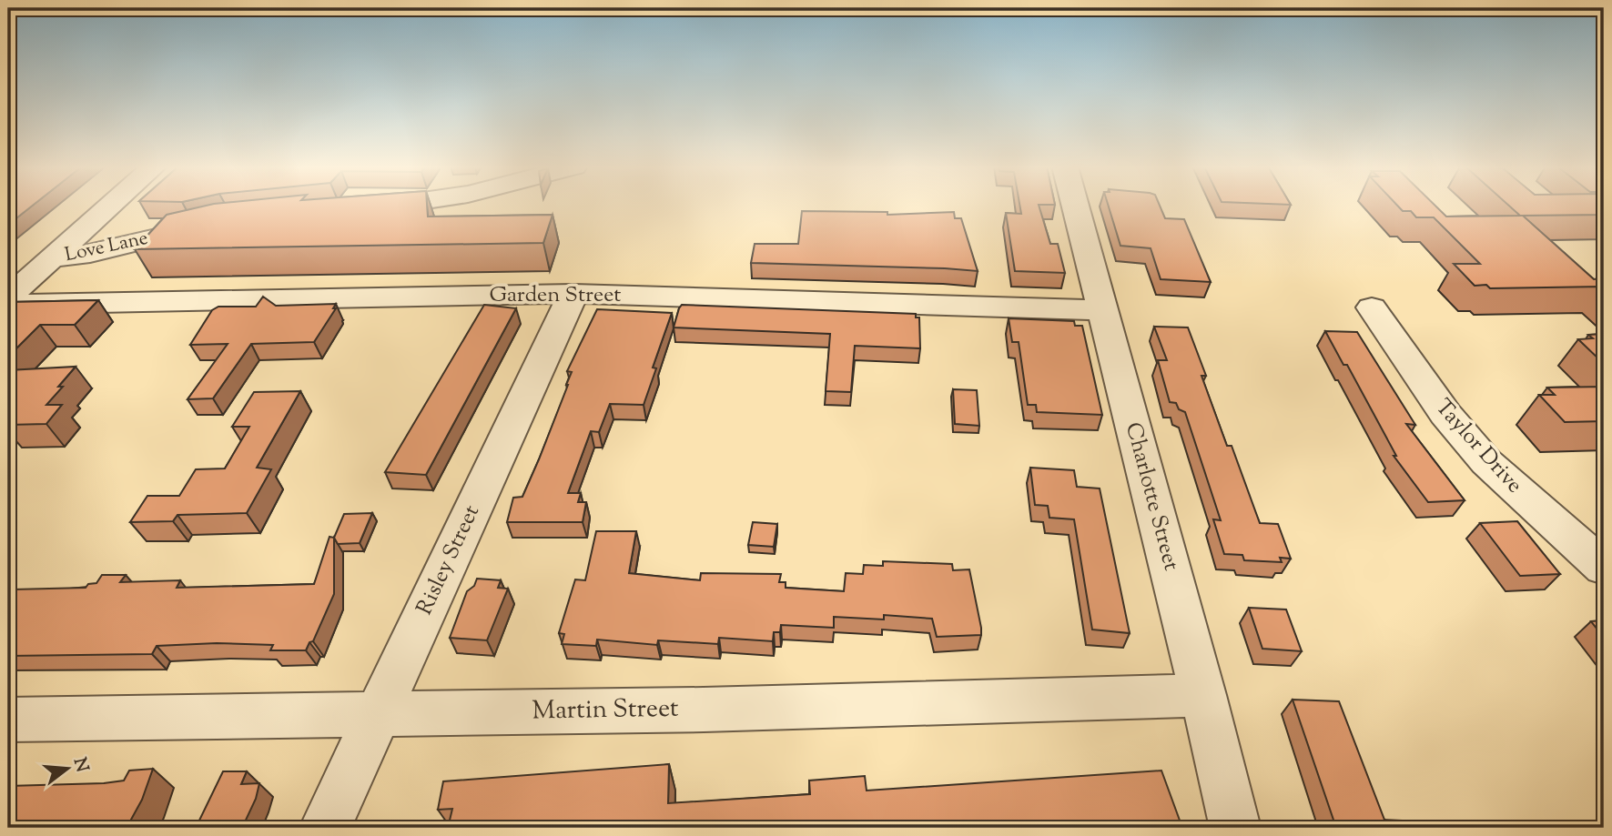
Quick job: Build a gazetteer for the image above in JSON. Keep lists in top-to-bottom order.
{
  "streets": {
    "street": [
      "Love Lane",
      "Garden Street",
      "Taylor Drive",
      "Charlotte Street",
      "Risley Street",
      "Martin Street"
    ]
  },
  "crossings": [
    ["Garden Street", "Charlotte Street"],
    ["Garden Street", "Risley Street"],
    ["Charlotte Street", "Martin Street"],
    ["Risley Street", "Martin Street"]
  ],
  "north": "right"
}
